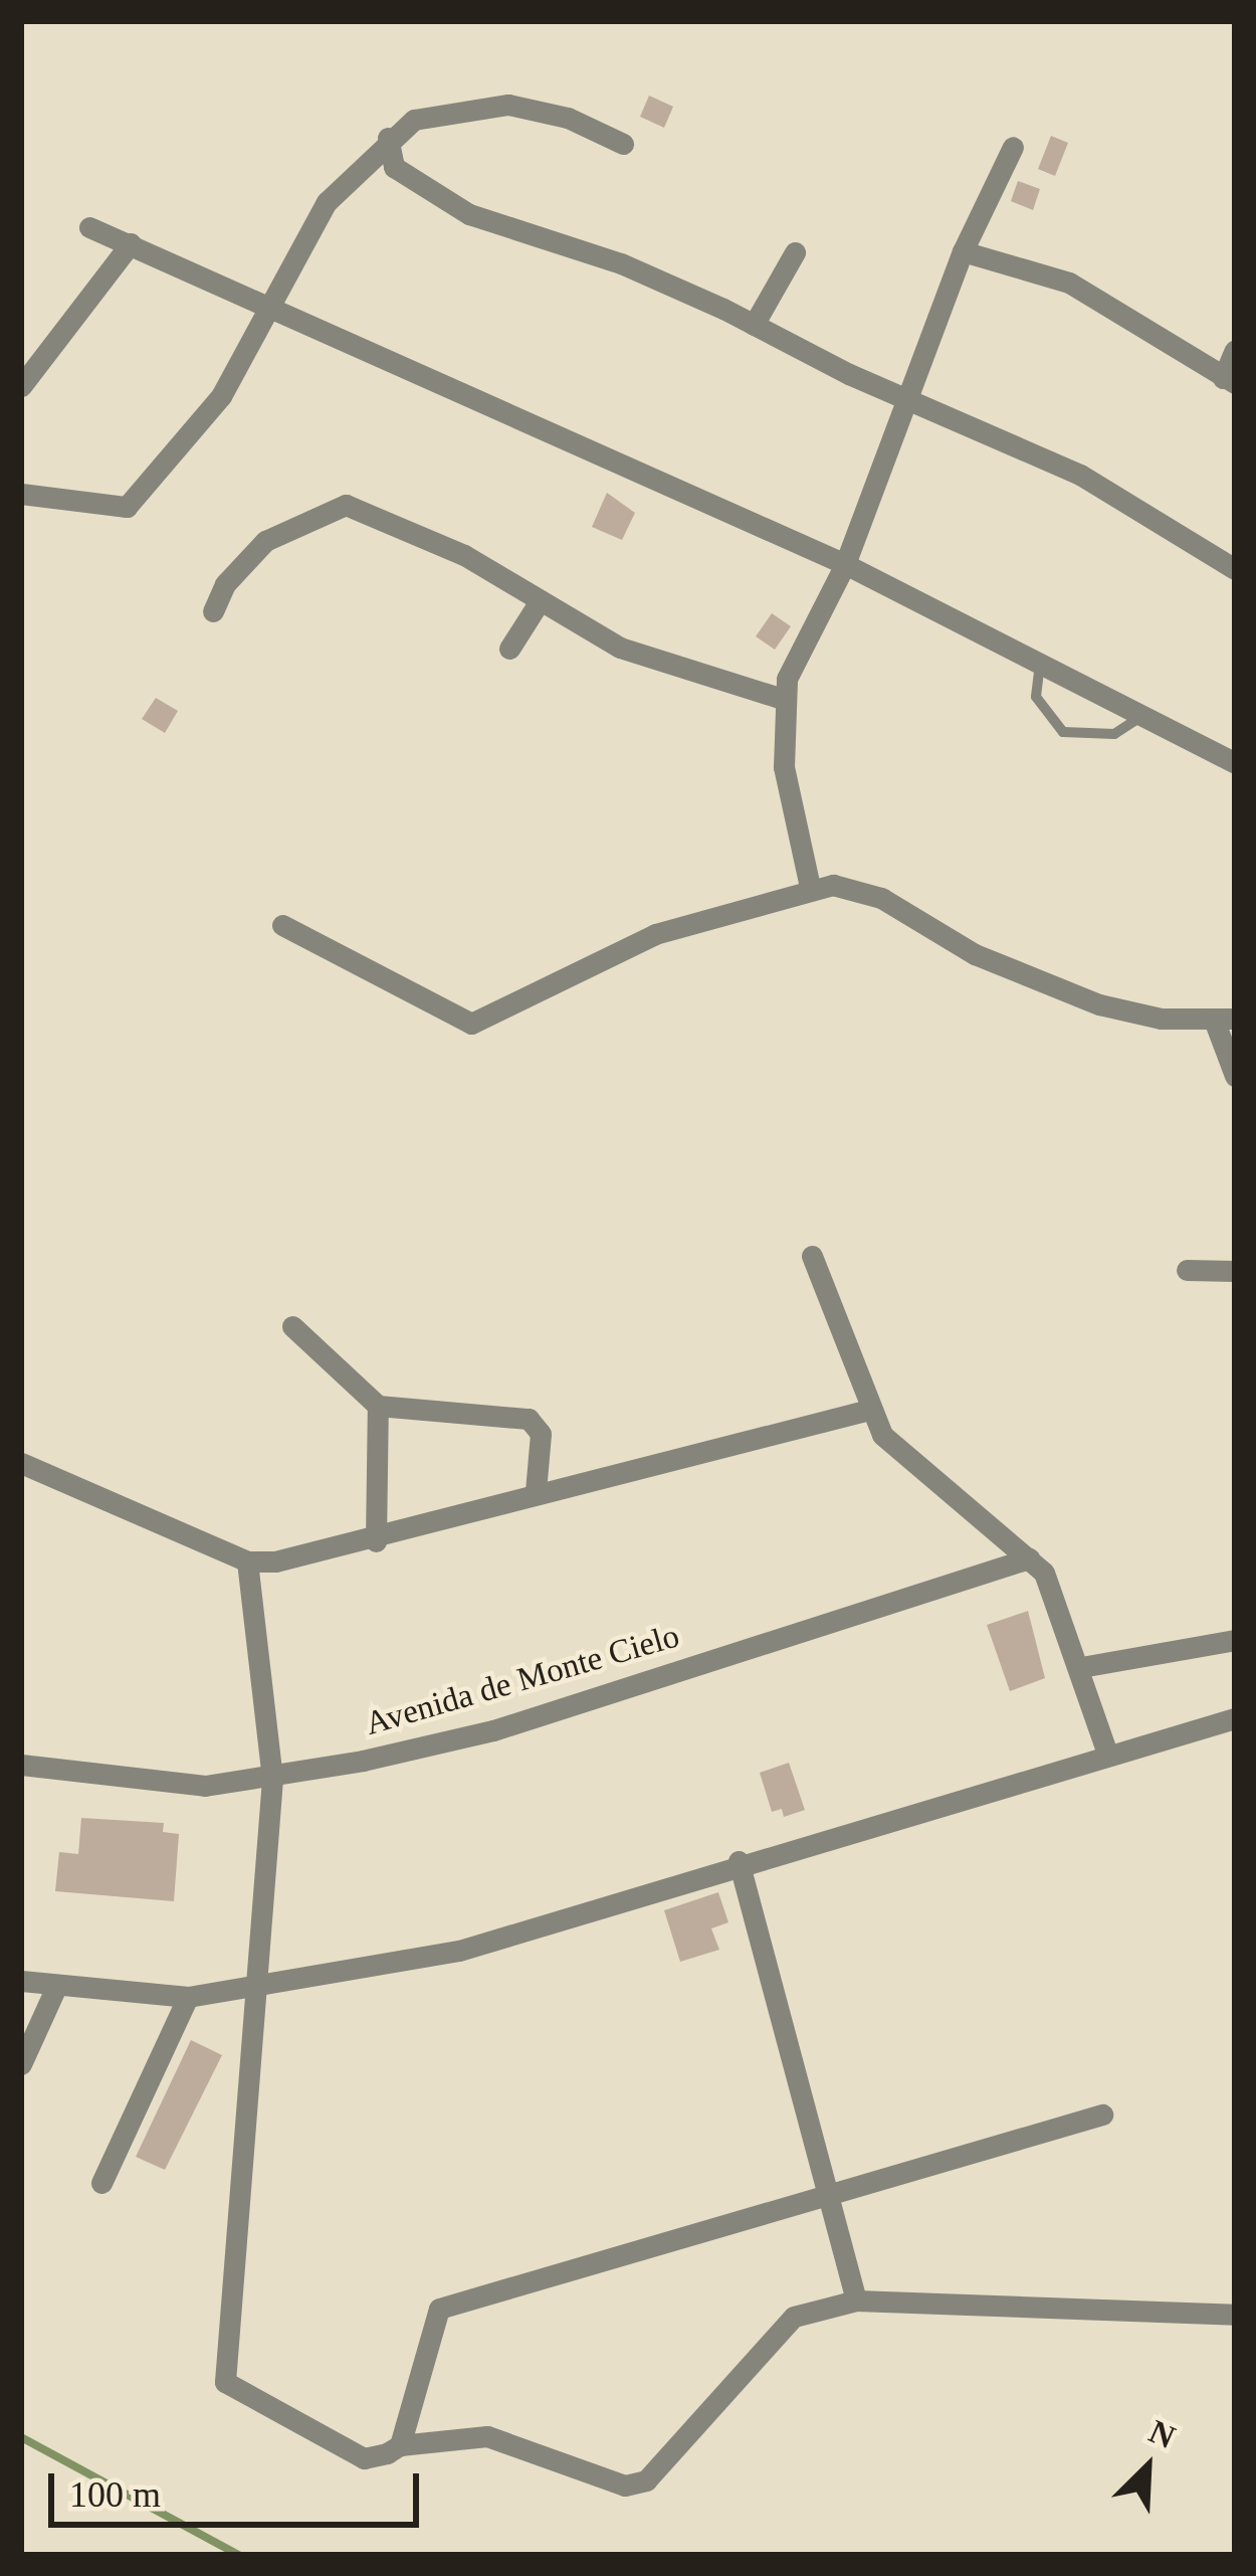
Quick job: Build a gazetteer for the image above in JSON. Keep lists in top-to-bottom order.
{
  "streets": {
    "street": ["Avenida de Monte Cielo"]
  },
  "scale_bar": "100 m",
  "north": "top right"
}
